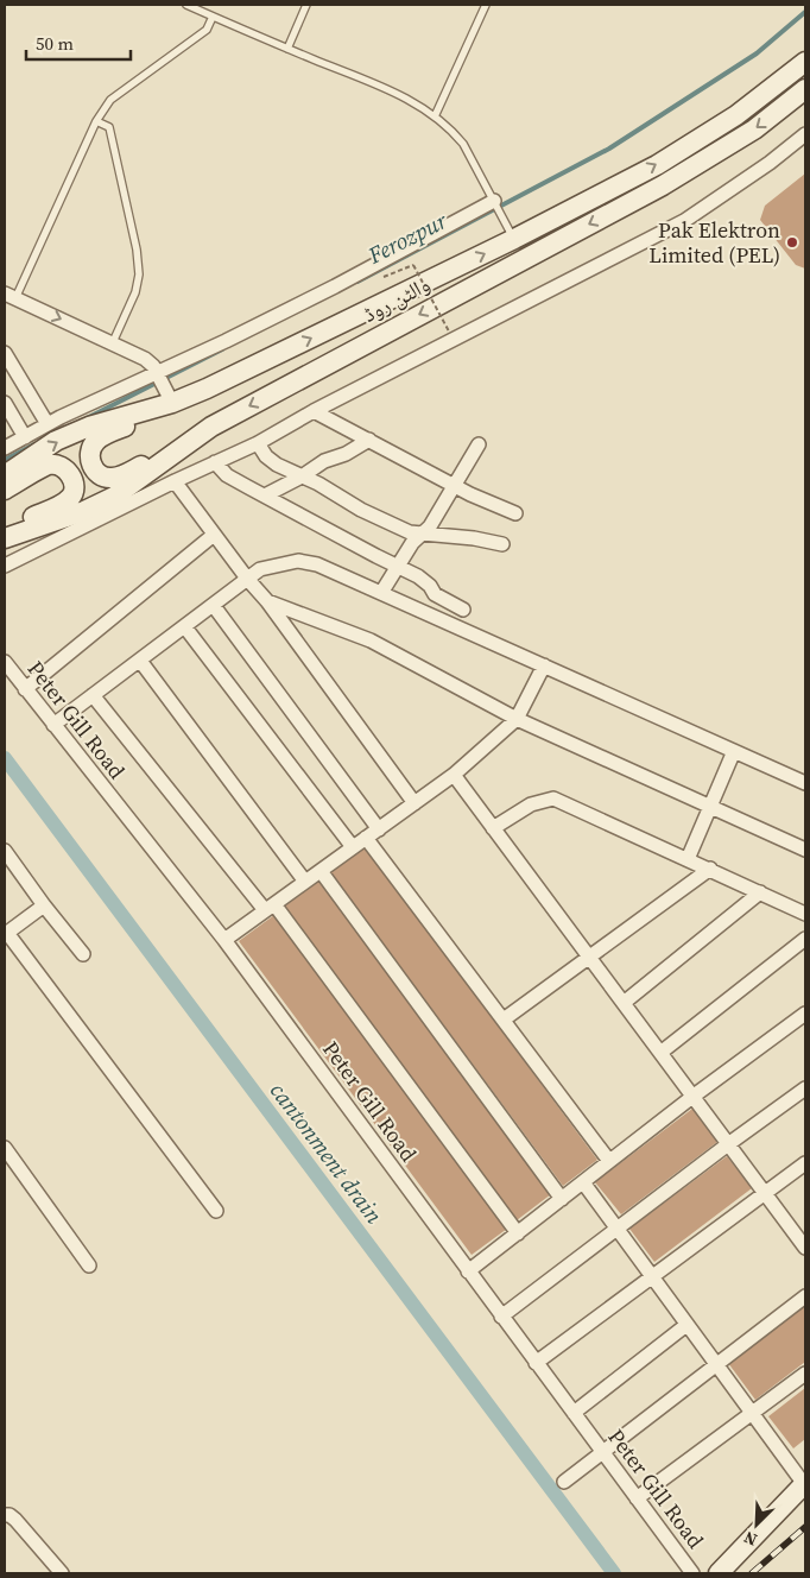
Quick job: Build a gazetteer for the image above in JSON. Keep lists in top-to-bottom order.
{
  "streets": {
    "main road": ["والٹن روڈ"],
    "street": ["Peter Gill Road"]
  },
  "water": ["Ferozpur", "cantonment drain"],
  "places": ["Pak Elektron Limited (PEL)"],
  "scale_bar": "50 m",
  "north": "bottom left"
}
